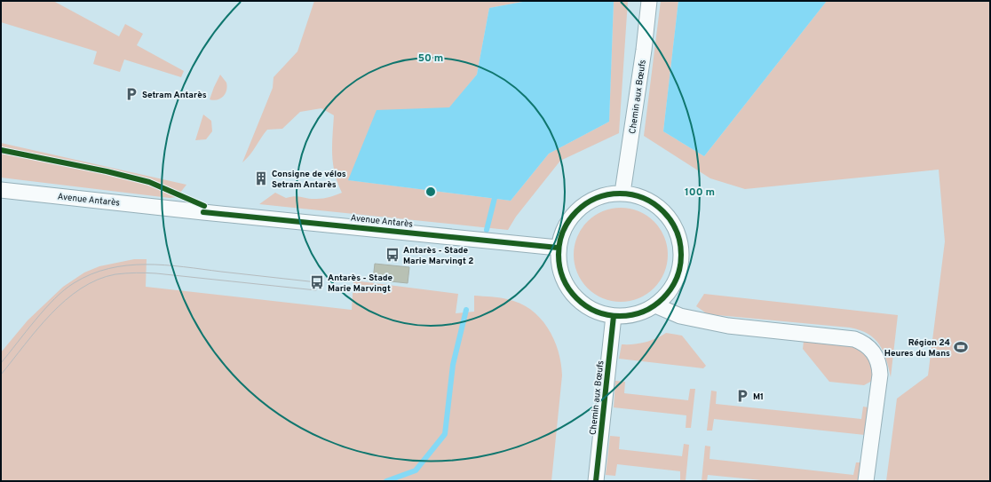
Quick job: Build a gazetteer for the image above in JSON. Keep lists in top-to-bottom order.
{
  "streets": {
    "street": ["Chemin aux Bœufs", "Avenue Antarès"]
  },
  "crossings": [
    ["Chemin aux Bœufs", "Avenue Antarès"]
  ],
  "places": {
    "parking": ["Setram Antarès", "M1"],
    "building": ["Consigne de vélos Setram Antarès"],
    "bus stop": ["Antarès - Stade Marie Marvingt 2", "Antarès - Stade Marie Marvingt"],
    "sports": ["Région 24 Heures du Mans"]
  },
  "rings": ["50 m", "100 m"]
}
